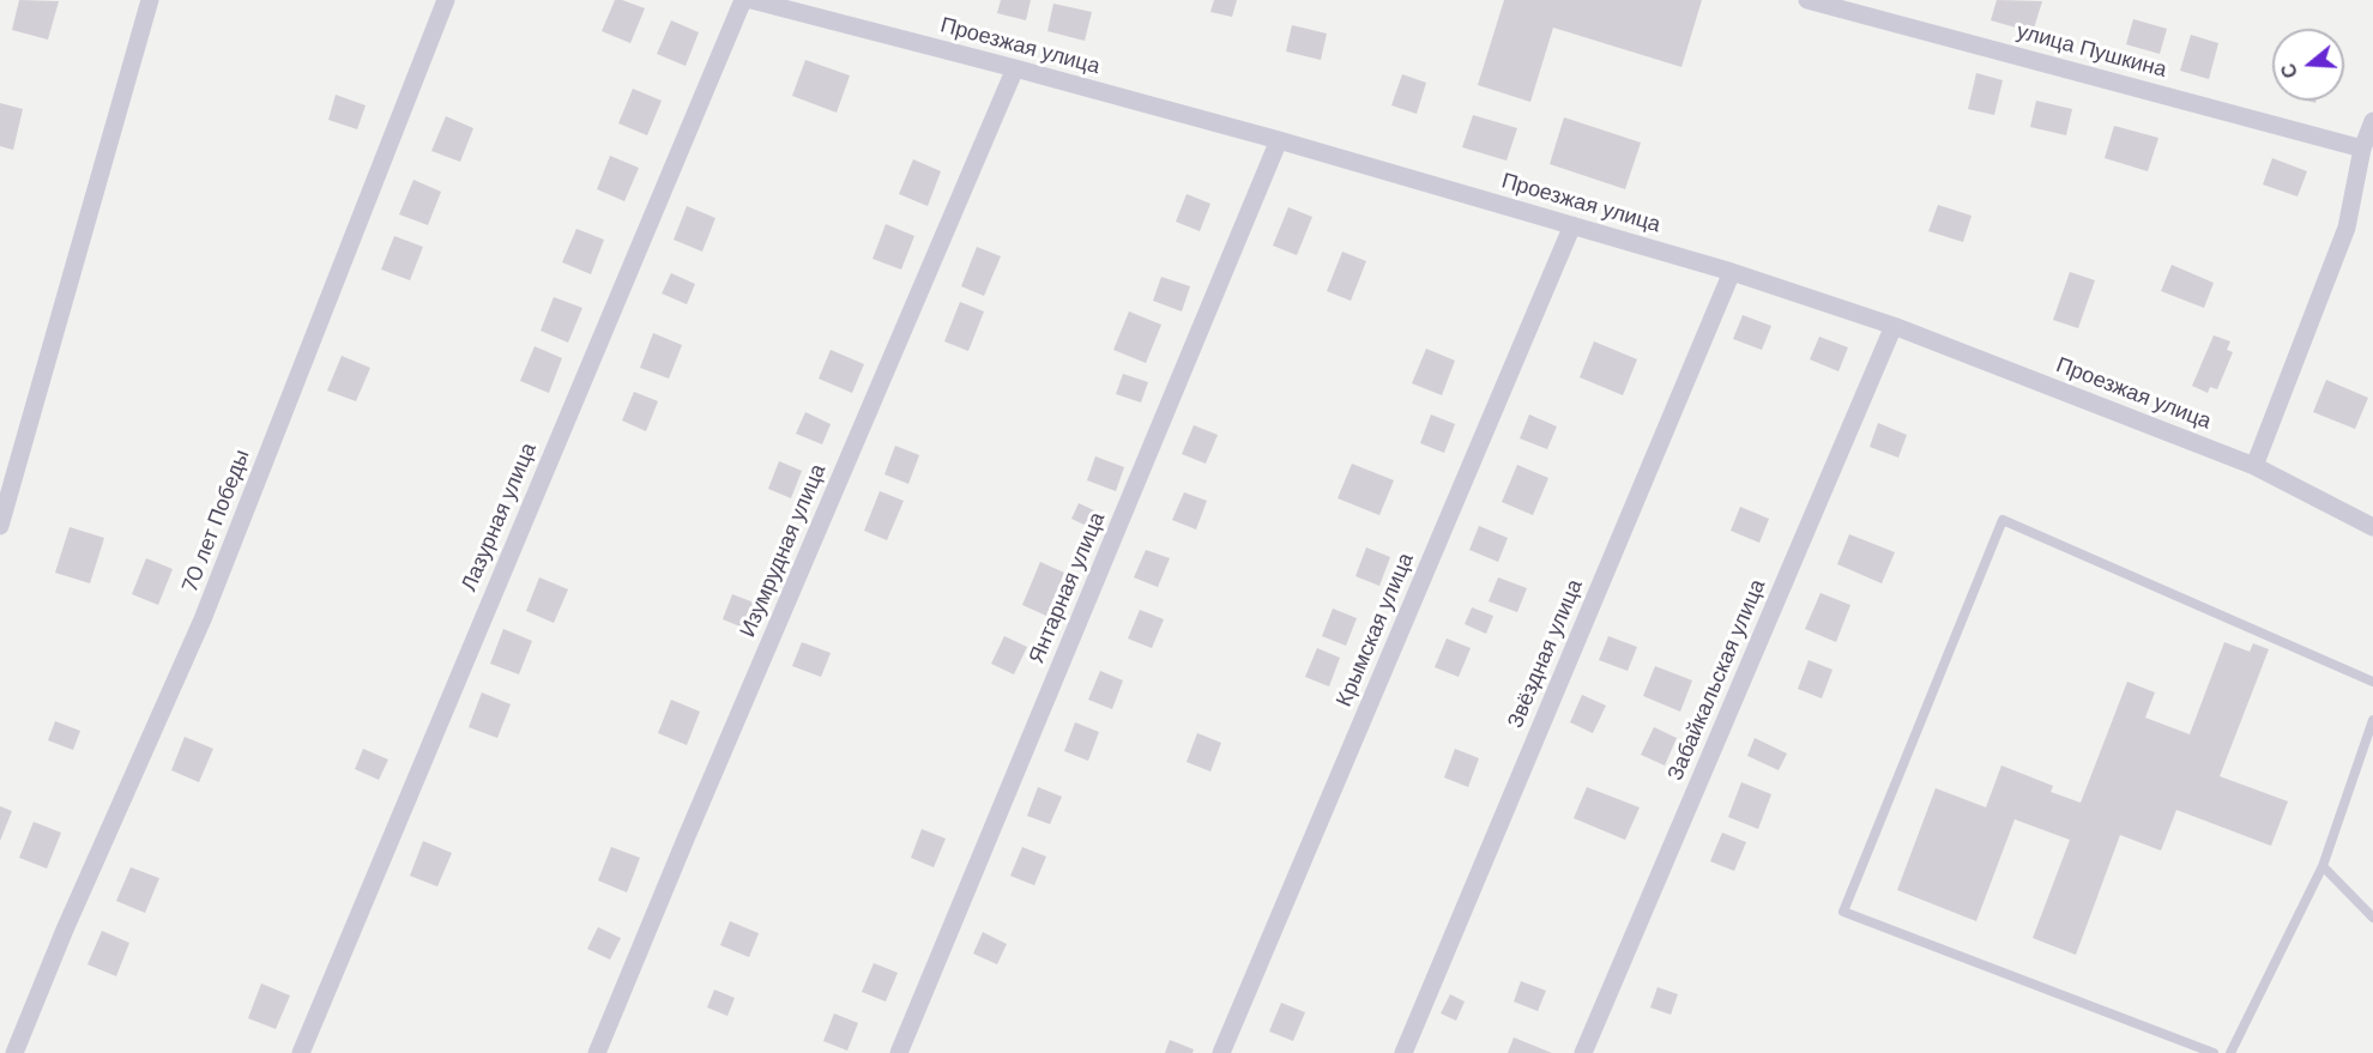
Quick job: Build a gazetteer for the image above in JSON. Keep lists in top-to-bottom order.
{
  "streets": {
    "street": [
      "Проезжая улица",
      "улица Пушкина",
      "Лазурная улица",
      "70 лет Победы",
      "Изумрудная улица",
      "Янтарная улица",
      "Крымская улица",
      "Звёздная улица",
      "Забайкальская улица"
    ]
  },
  "crossings": [
    ["Проезжая улица", "Изумрудная улица"],
    ["Проезжая улица", "Янтарная улица"],
    ["Проезжая улица", "Крымская улица"],
    ["Проезжая улица", "Звёздная улица"],
    ["Проезжая улица", "Забайкальская улица"]
  ],
  "north": "left"
}
